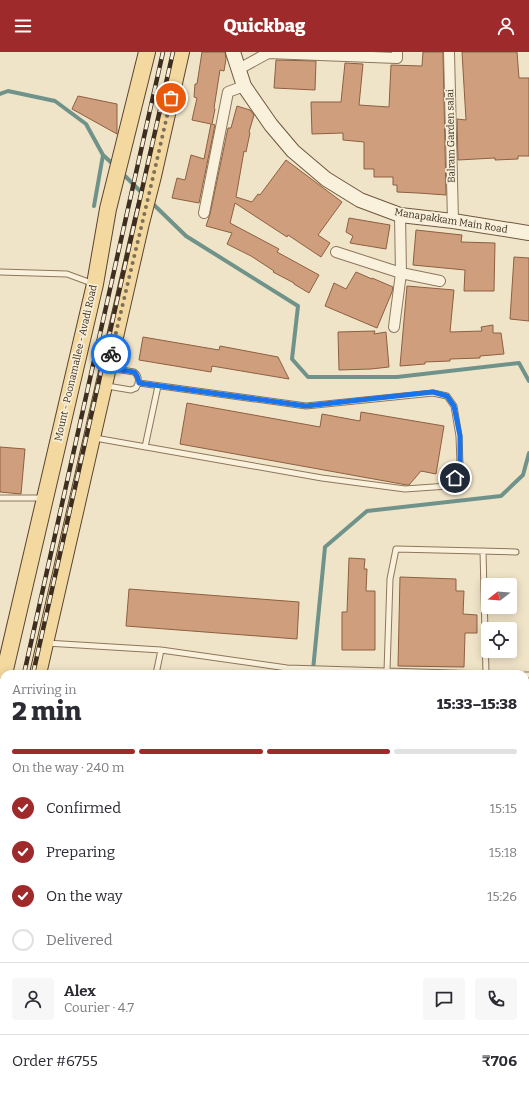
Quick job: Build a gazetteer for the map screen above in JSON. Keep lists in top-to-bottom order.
{
  "streets": {
    "main road": ["Manapakkam Main Road", "Mount - Poonamallee - Avadi Road"],
    "street": ["Balram Garden salai"]
  },
  "crossings": [
    ["Balram Garden salai", "Manapakkam Main Road"]
  ],
  "north": "left",
  "page": {
    "header": "Quickbag",
    "heading": ["2 min", "Arriving in", "15:33–15:38"],
    "panel": [
      "Alex",
      "Courier · 4.7",
      "Order #6755",
      "₹706"
    ],
    "bar": "On the way · 240 m",
    "list": [
      ["Confirmed", "15:15"],
      ["Preparing", "15:18"],
      ["On the way", "15:26"],
      "Delivered"
    ]
  }
}
